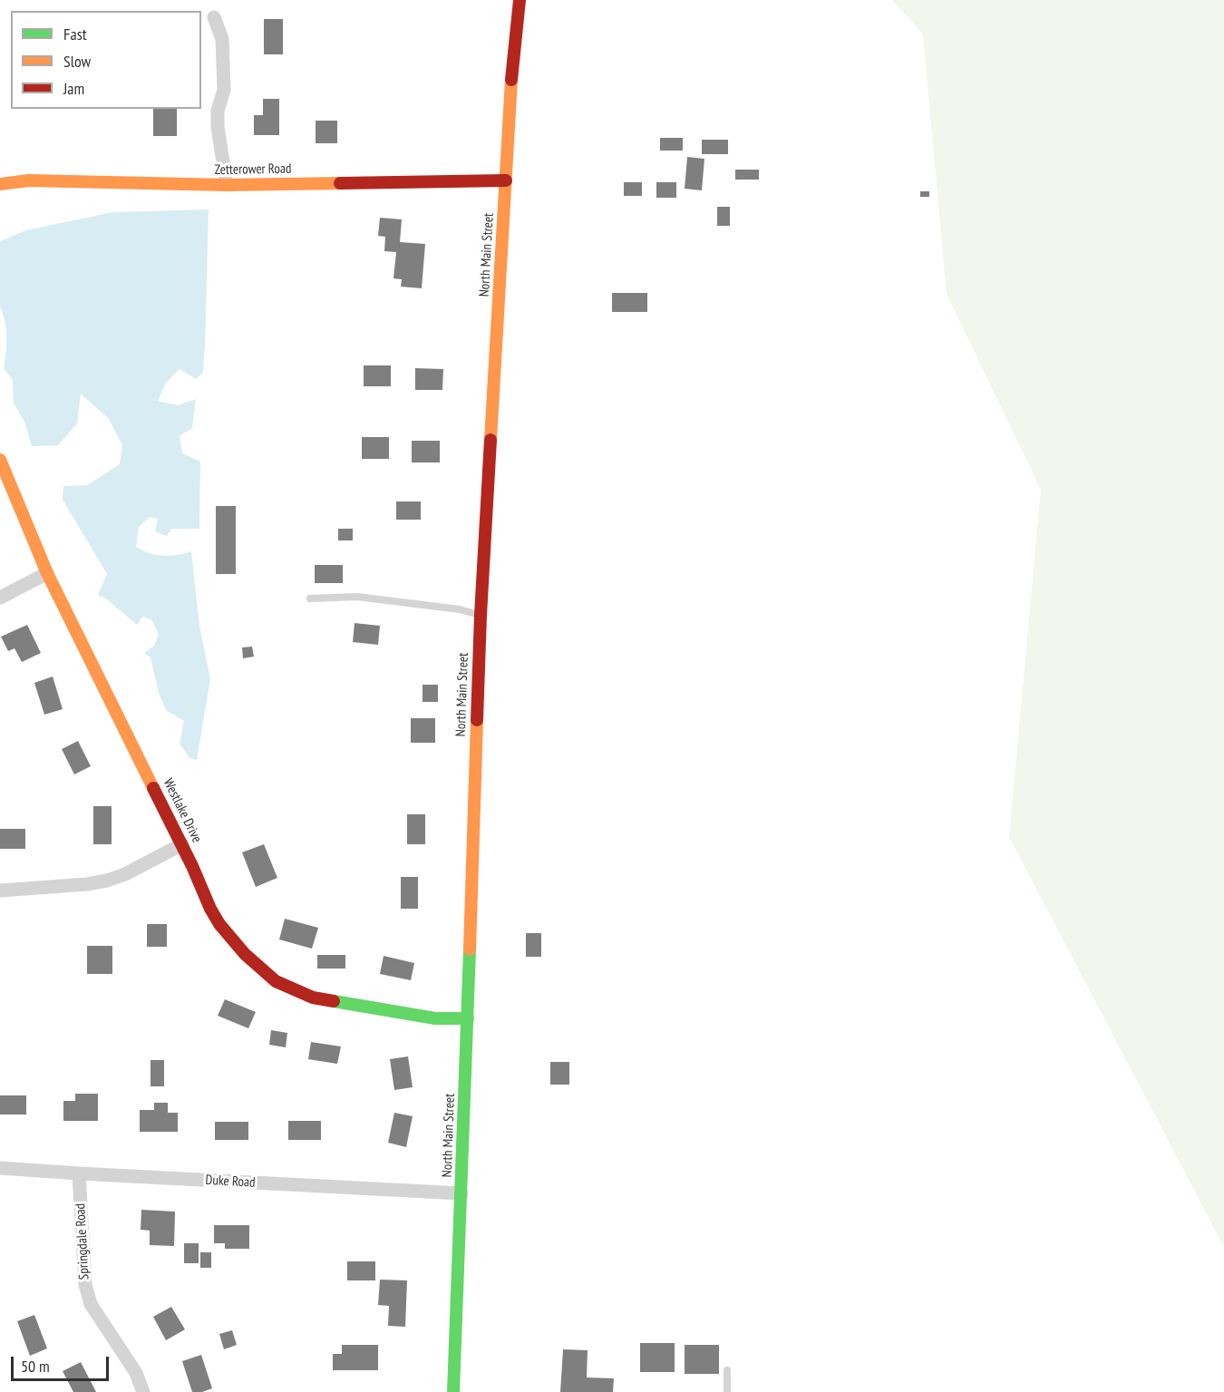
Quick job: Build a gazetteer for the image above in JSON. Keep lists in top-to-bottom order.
{
  "streets": {
    "street": [
      "Zetterower Road",
      "North Main Street",
      "Westlake Drive",
      "Duke Road",
      "Springdale Road"
    ]
  },
  "crossings": [
    ["Zetterower Road", "North Main Street"],
    ["North Main Street", "Westlake Drive"],
    ["North Main Street", "Duke Road"],
    ["Duke Road", "Springdale Road"]
  ],
  "legend": ["Fast", "Slow", "Jam"],
  "scale_bar": "50 m"
}
